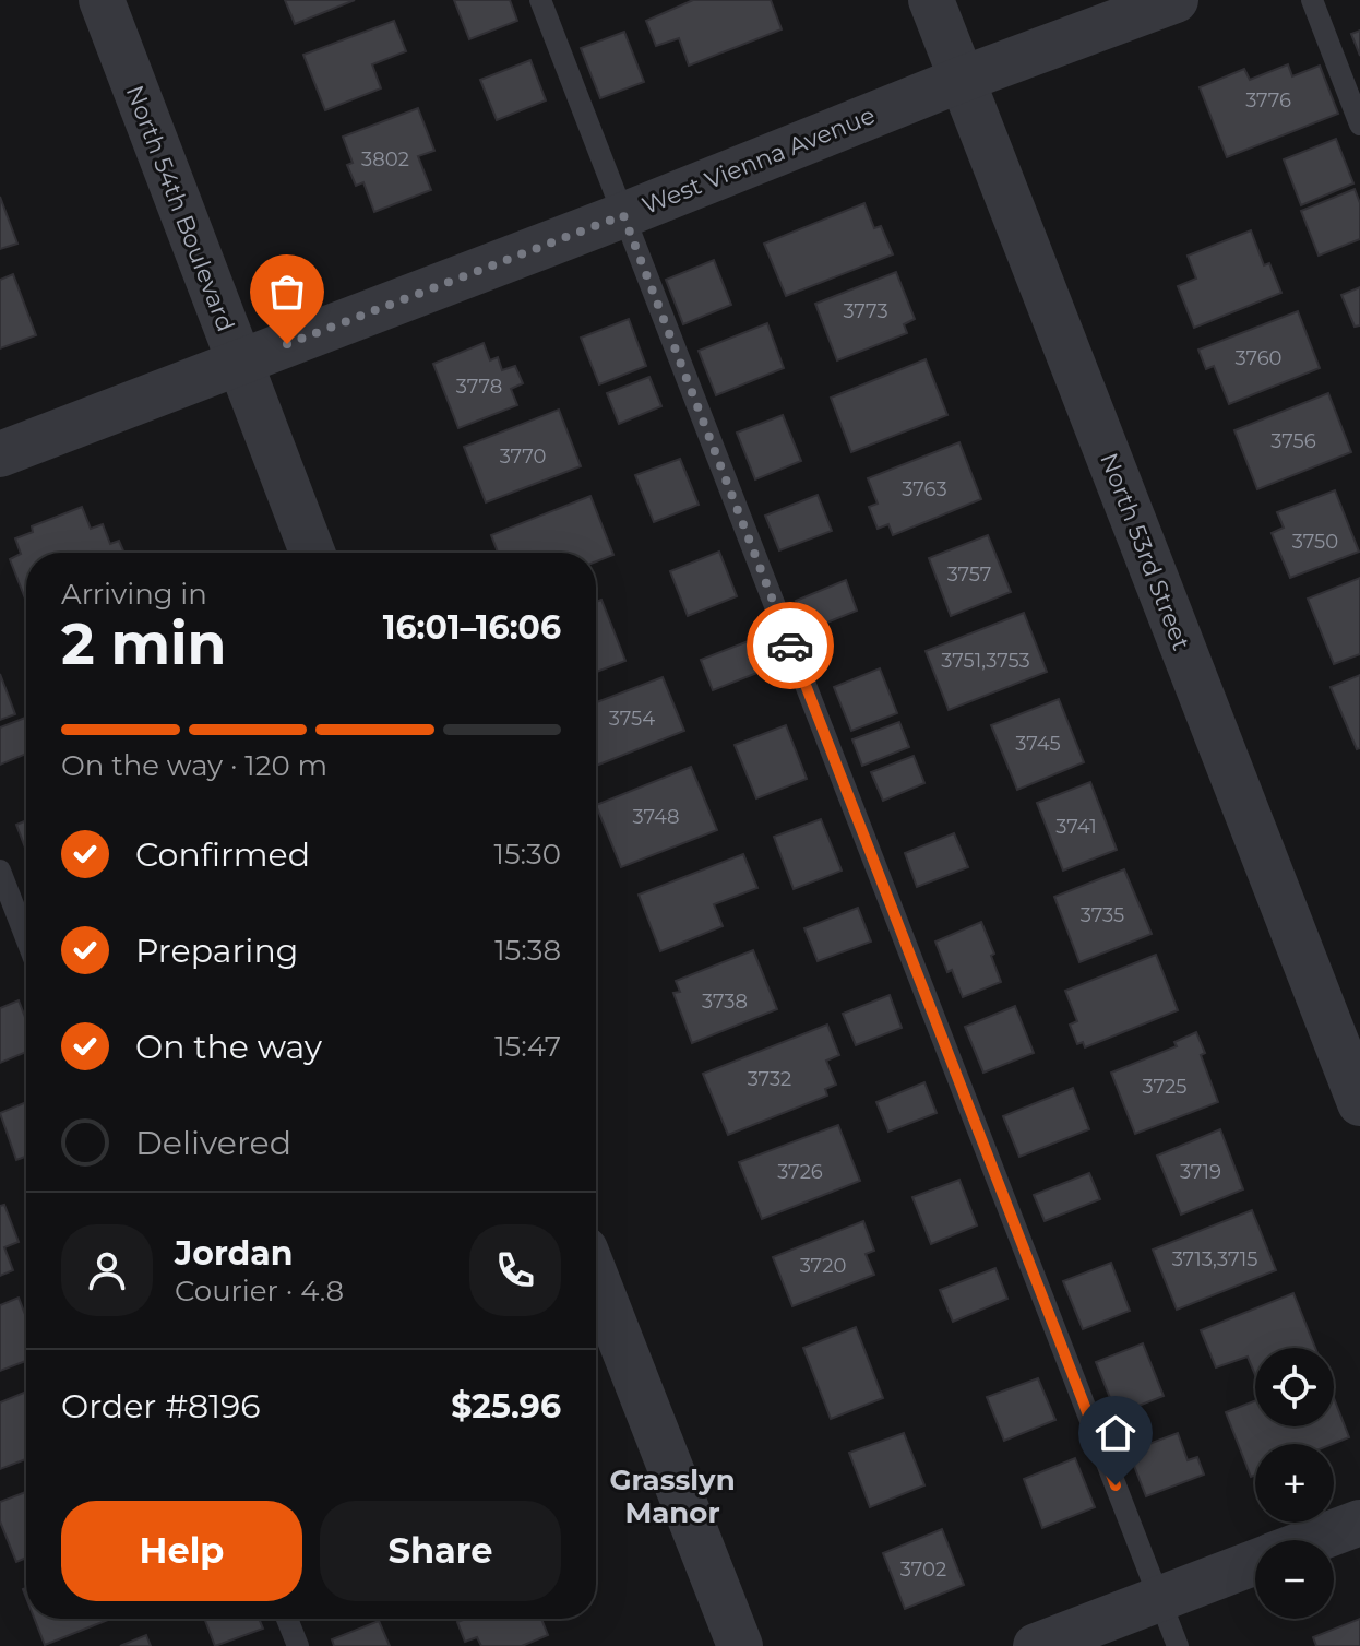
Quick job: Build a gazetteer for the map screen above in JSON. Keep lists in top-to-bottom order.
{
  "streets": {
    "street": ["West Vienna Avenue", "North 54th Boulevard", "North 53rd Street"]
  },
  "crossings": [
    ["West Vienna Avenue", "North 54th Boulevard"],
    ["West Vienna Avenue", "North 53rd Street"]
  ],
  "districts": ["Grasslyn Manor"],
  "house_numbers": [
    "3776",
    "3802",
    "3773",
    "3760",
    "3778",
    "3756",
    "3770",
    "3763",
    "3750",
    "3757",
    "3751,3753",
    "3754",
    "3745",
    "3748",
    "3741",
    "3735",
    "3738",
    "3732",
    "3725",
    "3726",
    "3719",
    "3713,3715",
    "3720",
    "3702"
  ],
  "page": {
    "heading": ["2 min", "Arriving in", "16:01–16:06"],
    "panel": [
      "Jordan",
      "Courier · 4.8",
      "Order #8196",
      "$25.96"
    ],
    "bar": "On the way · 120 m",
    "list": [
      ["Confirmed", "15:30"],
      ["Preparing", "15:38"],
      ["On the way", "15:47"],
      "Delivered"
    ],
    "map_buttons": ["+", "−"],
    "buttons": ["Help", "Share"]
  }
}
